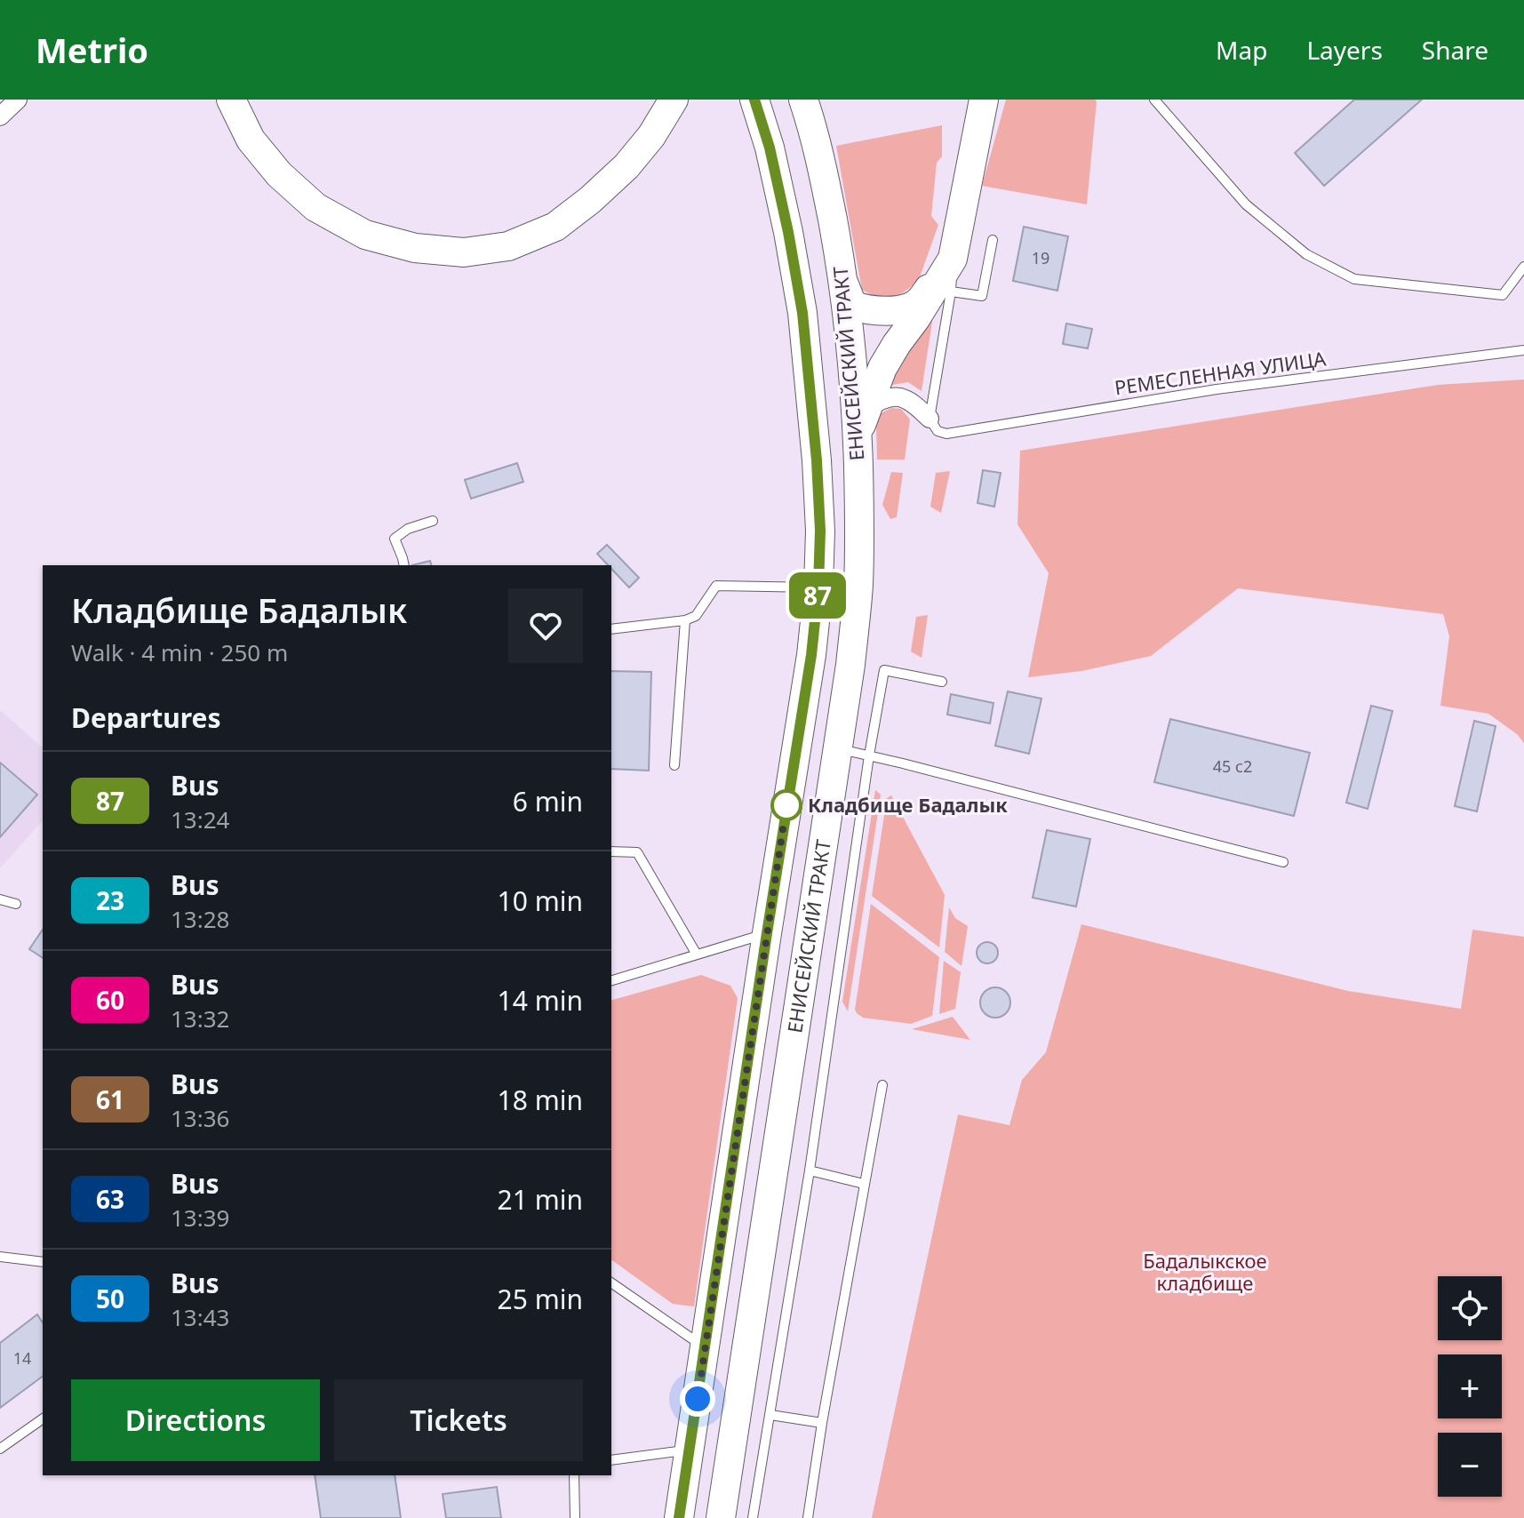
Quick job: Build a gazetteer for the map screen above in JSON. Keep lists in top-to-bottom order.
{
  "streets": {
    "main road": ["ЕНИСЕЙСКИЙ ТРАКТ"],
    "lane": ["РЕМЕСЛЕННАЯ УЛИЦА"]
  },
  "parks": ["Бадалыкское кладбище"],
  "places": ["Кладбище Бадалык"],
  "lines": ["bus line 87"],
  "house_numbers": ["19", "45 с2", "14"],
  "page": {
    "header": "Metrio",
    "nav": ["Map", "Layers", "Share"],
    "on_map": "87",
    "heading": [
      ["Кладбище Бадалык", "Walk · 4 min · 250 m"],
      "Departures"
    ],
    "list": [
      {
        "mark": "87",
        "name": "Bus",
        "note": "13:24",
        "value": "6 min"
      },
      {
        "mark": "23",
        "name": "Bus",
        "note": "13:28",
        "value": "10 min"
      },
      {
        "mark": "60",
        "name": "Bus",
        "note": "13:32",
        "value": "14 min"
      },
      {
        "mark": "61",
        "name": "Bus",
        "note": "13:36",
        "value": "18 min"
      },
      {
        "mark": "63",
        "name": "Bus",
        "note": "13:39",
        "value": "21 min"
      },
      {
        "mark": "50",
        "name": "Bus",
        "note": "13:43",
        "value": "25 min"
      }
    ],
    "map_buttons": ["+", "−"],
    "buttons": ["Directions", "Tickets"]
  }
}
